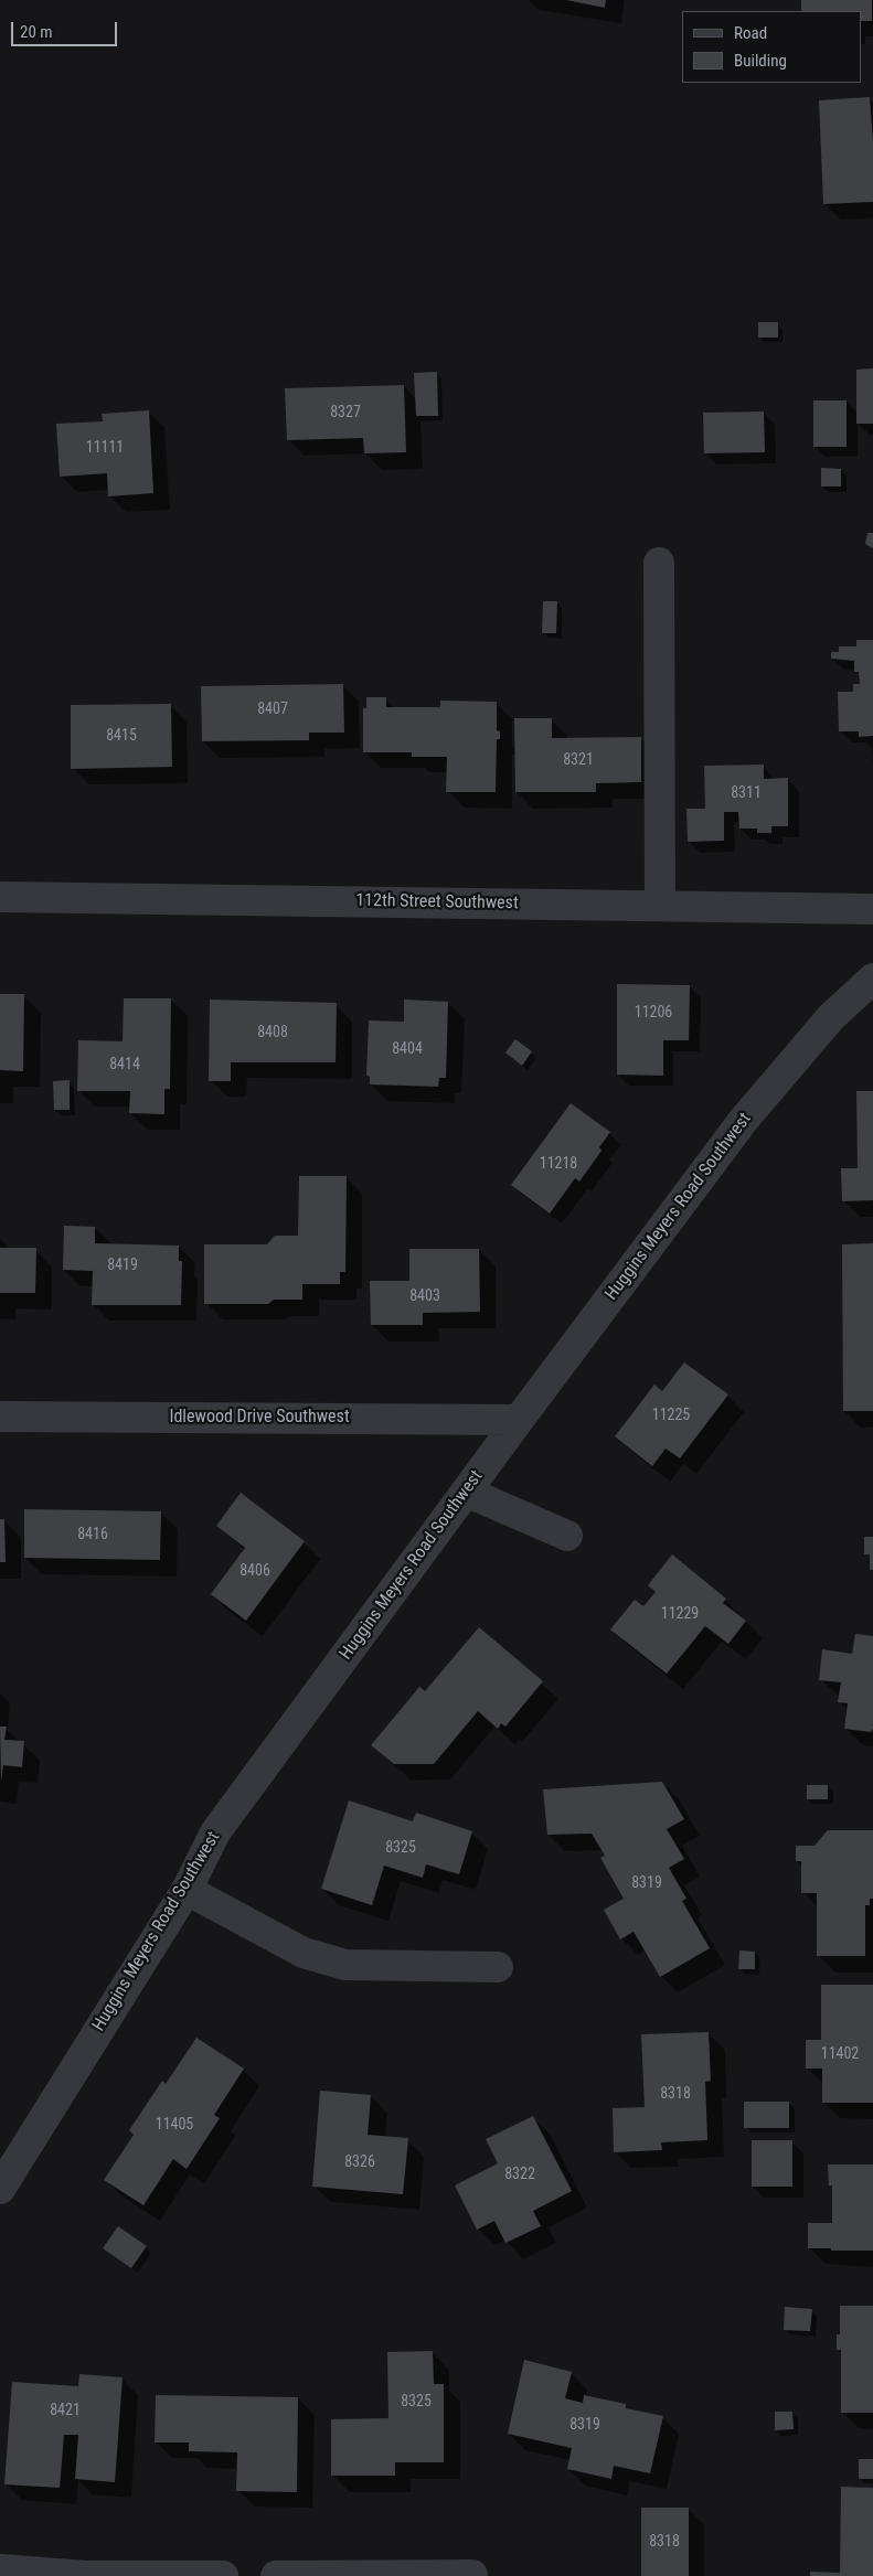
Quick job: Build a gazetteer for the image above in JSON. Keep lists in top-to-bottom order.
{
  "streets": {
    "street": ["112th Street Southwest", "Huggins Meyers Road Southwest", "Idlewood Drive Southwest"]
  },
  "crossings": [
    ["Huggins Meyers Road Southwest", "Idlewood Drive Southwest"]
  ],
  "house_numbers": [
    "8327",
    "11111",
    "8407",
    "8415",
    "8321",
    "8311",
    "11206",
    "8408",
    "8404",
    "8414",
    "11218",
    "8419",
    "8403",
    "11225",
    "8416",
    "8406",
    "11229",
    "8325",
    "8319",
    "11402",
    "8318",
    "11405",
    "8326",
    "8322",
    "8325",
    "8421",
    "8319",
    "8318"
  ],
  "legend": ["Road", "Building"],
  "scale_bar": "20 m"
}
